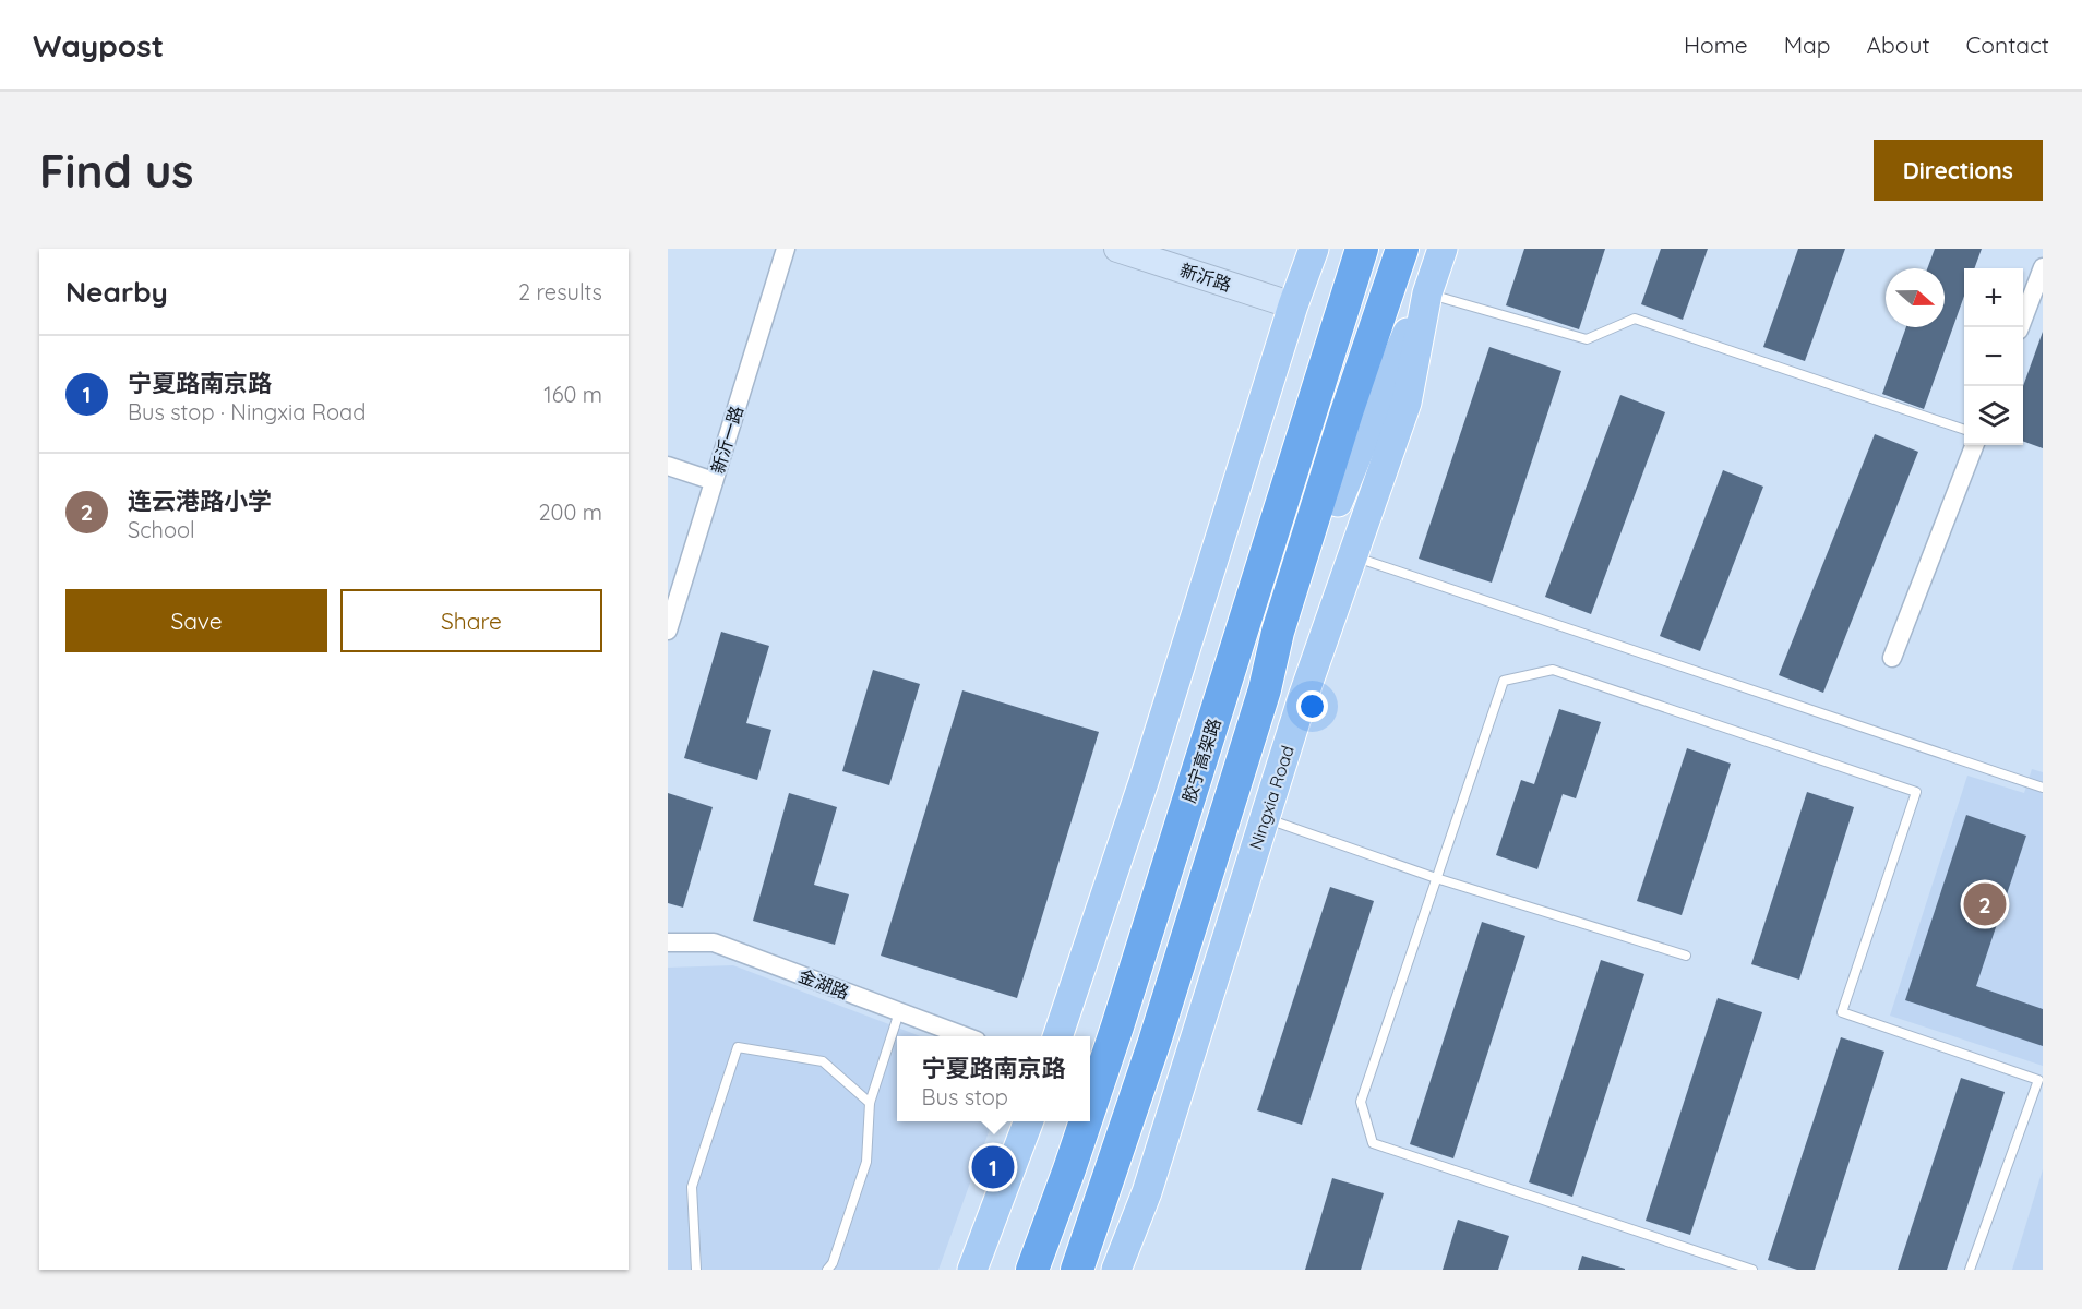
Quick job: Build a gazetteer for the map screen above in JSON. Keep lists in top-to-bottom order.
{
  "streets": {
    "highway": ["胶宁高架路"],
    "main road": ["Ningxia Road"],
    "street": ["新沂路", "新沂一路", "金湖路"]
  },
  "north": "right",
  "page": {
    "header": "Waypost",
    "nav": [
      "Home",
      "Map",
      "About",
      "Contact"
    ],
    "buttons": [
      "Directions",
      ["Save", "Share"]
    ],
    "title": "Find us",
    "heading": ["Nearby", "2 results"],
    "map_buttons": ["+", "−"],
    "list": [
      {
        "mark": "1",
        "name": "宁夏路南京路",
        "note": "Bus stop · Ningxia Road",
        "value": "160 m"
      },
      {
        "mark": "2",
        "name": "连云港路小学",
        "note": "School",
        "value": "200 m"
      }
    ],
    "pins": ["2", "1"],
    "popup": ["宁夏路南京路", "Bus stop"]
  }
}
